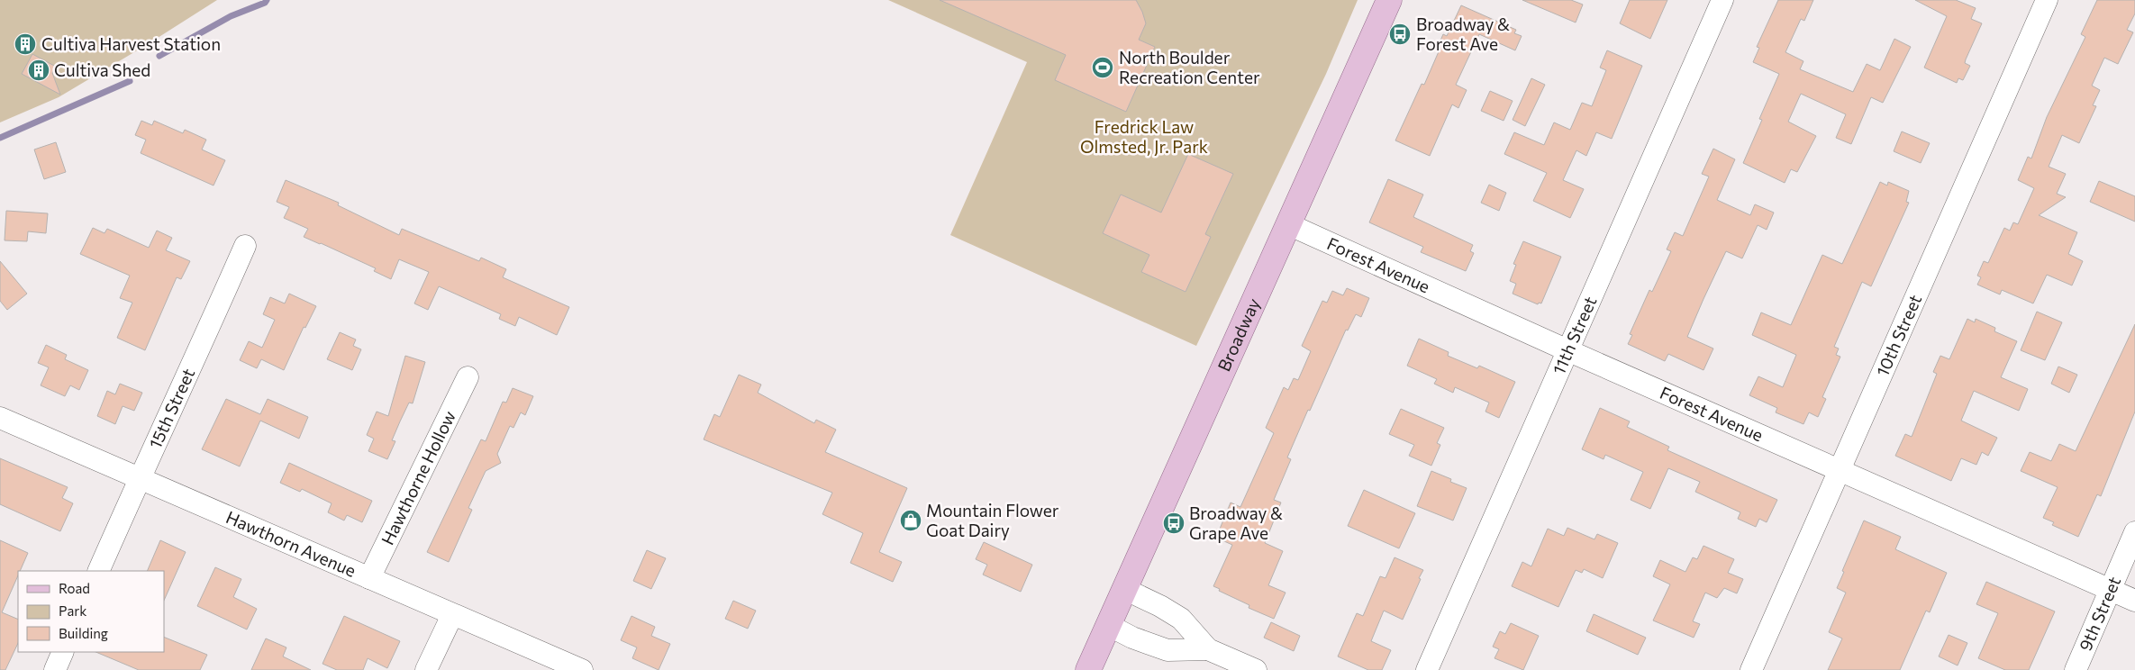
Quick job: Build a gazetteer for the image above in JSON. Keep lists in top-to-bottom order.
{
  "streets": {
    "main road": ["Broadway"],
    "street": [
      "Forest Avenue",
      "11th Street",
      "10th Street",
      "15th Street",
      "Hawthorne Hollow",
      "Hawthorn Avenue",
      "9th Street"
    ]
  },
  "crossings": [
    ["Forest Avenue", "Broadway"],
    ["Forest Avenue", "11th Street"],
    ["Forest Avenue", "10th Street"],
    ["Forest Avenue", "9th Street"],
    ["15th Street", "Hawthorn Avenue"],
    ["Hawthorne Hollow", "Hawthorn Avenue"]
  ],
  "parks": ["Fredrick Law Olmsted, Jr. Park"],
  "places": {
    "bus stop": ["Broadway & Forest Ave", "Broadway & Grape Ave"],
    "building": ["Cultiva Harvest Station", "Cultiva Shed"],
    "sports": ["North Boulder Recreation Center"],
    "shop": ["Mountain Flower Goat Dairy"]
  },
  "legend": ["Road", "Park", "Building"]
}
